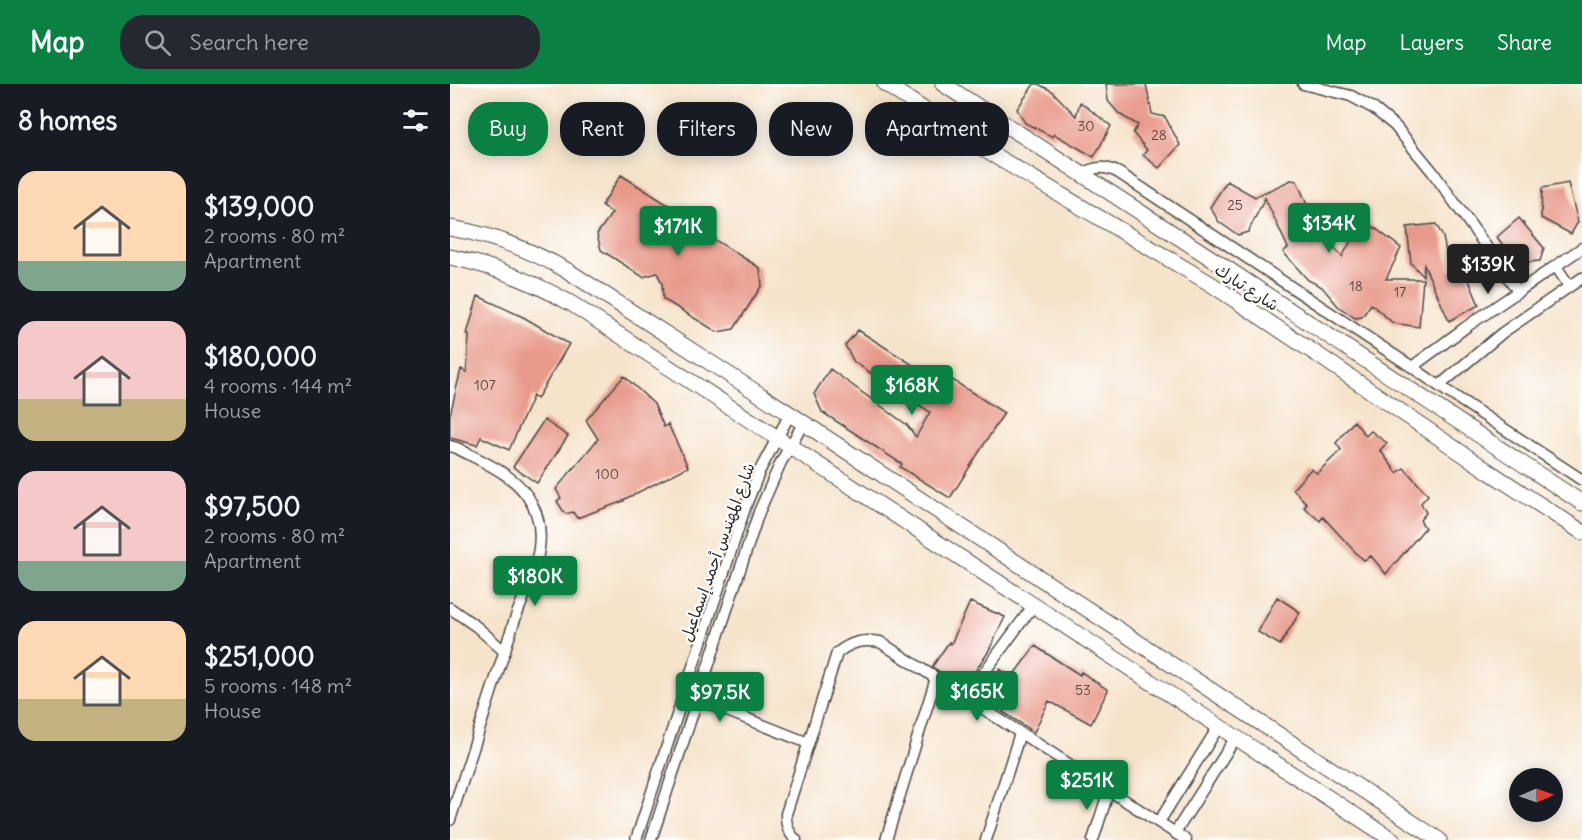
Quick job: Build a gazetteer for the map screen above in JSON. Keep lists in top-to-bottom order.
{
  "streets": {
    "street": ["شارع تبارك", "شارع المهندس أحمد إسماعيل"]
  },
  "house_numbers": [
    "30",
    "28",
    "25",
    "18",
    "17",
    "107",
    "100",
    "53"
  ],
  "north": "right",
  "page": {
    "header": "Map",
    "search": "Search here",
    "nav": ["Map", "Layers", "Share"],
    "heading": "8 homes",
    "chip": [
      "Buy",
      "Rent",
      "Filters",
      "New",
      "Apartment"
    ],
    "list": [
      {
        "name": "$139,000",
        "note": "2 rooms · 80 m² · Apartment"
      },
      {
        "name": "$180,000",
        "note": "4 rooms · 144 m² · House"
      },
      {
        "name": "$97,500",
        "note": "2 rooms · 80 m² · Apartment"
      },
      {
        "name": "$251,000",
        "note": "5 rooms · 148 m² · House"
      }
    ],
    "price": [
      "$134K",
      "$171K",
      "$139K",
      "$168K",
      "$180K",
      "$165K",
      "$97.5K",
      "$251K"
    ]
  }
}
